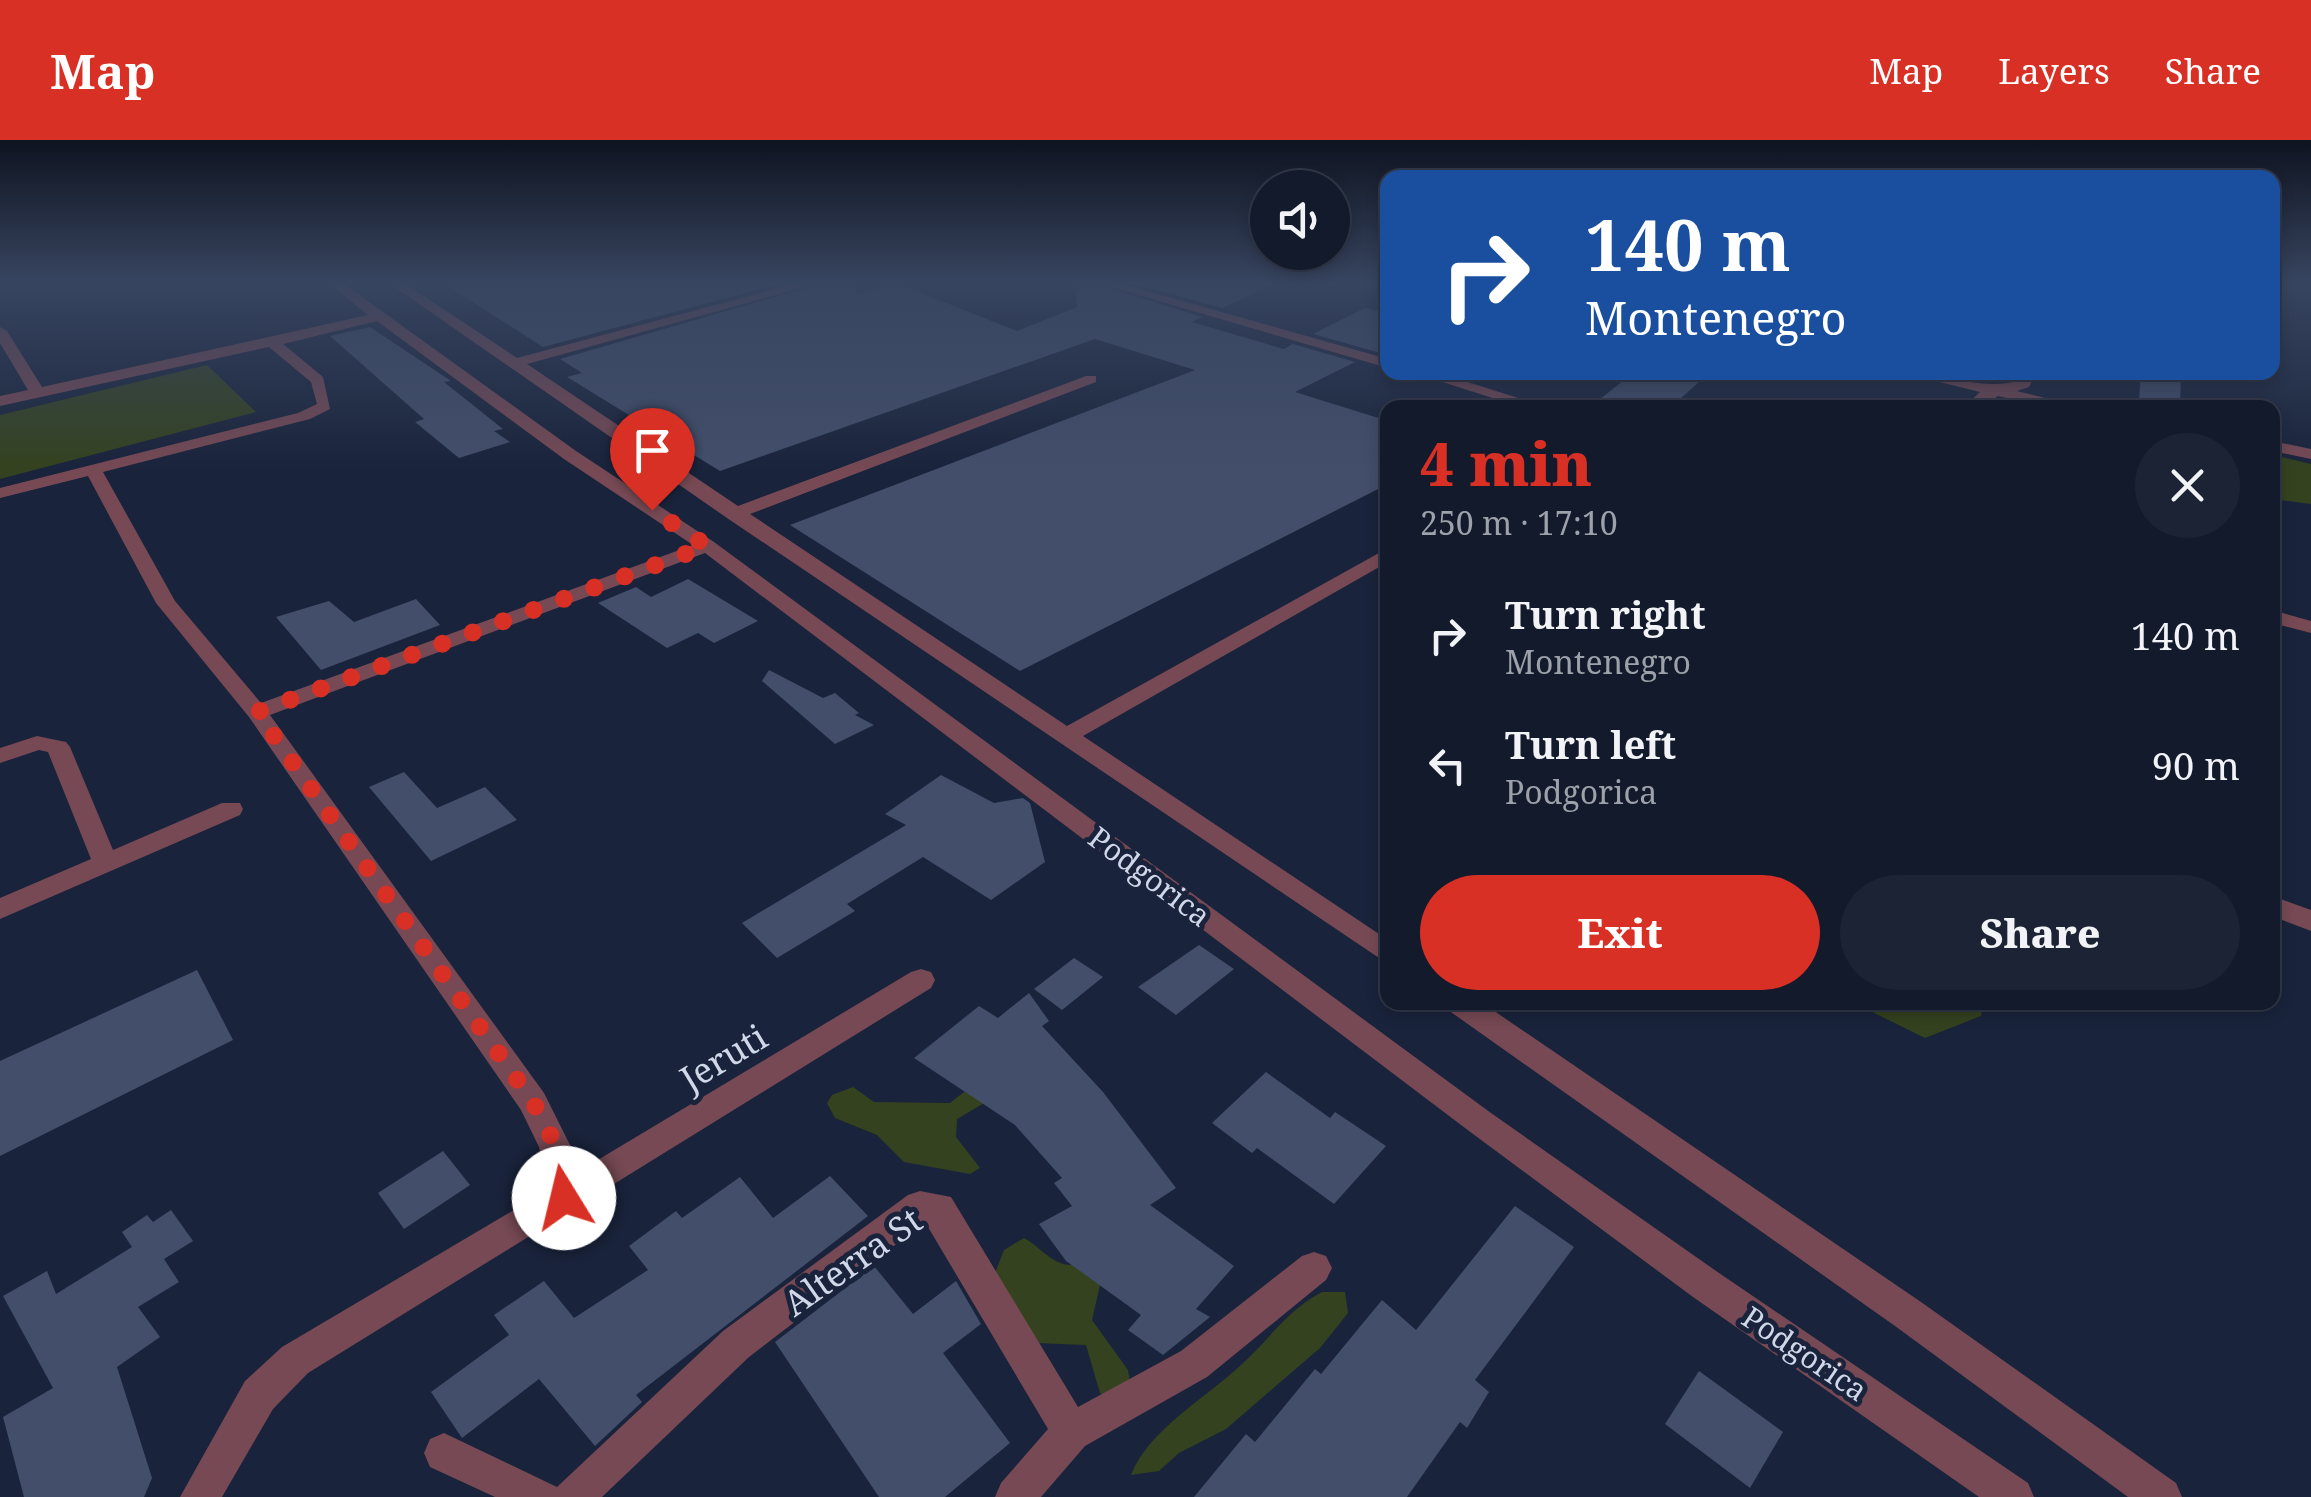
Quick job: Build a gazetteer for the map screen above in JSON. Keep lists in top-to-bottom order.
{
  "streets": {
    "street": ["Podgorica", "Jeruti", "Alterra St"]
  },
  "page": {
    "header": "Map",
    "nav": ["Map", "Layers", "Share"],
    "turn": ["140 m", "Montenegro"],
    "heading": ["4 min", "250 m · 17:10"],
    "list": [
      {
        "name": "Turn right",
        "note": "Montenegro",
        "value": "140 m"
      },
      {
        "name": "Turn left",
        "note": "Podgorica",
        "value": "90 m"
      }
    ],
    "buttons": ["Exit", "Share"]
  }
}
